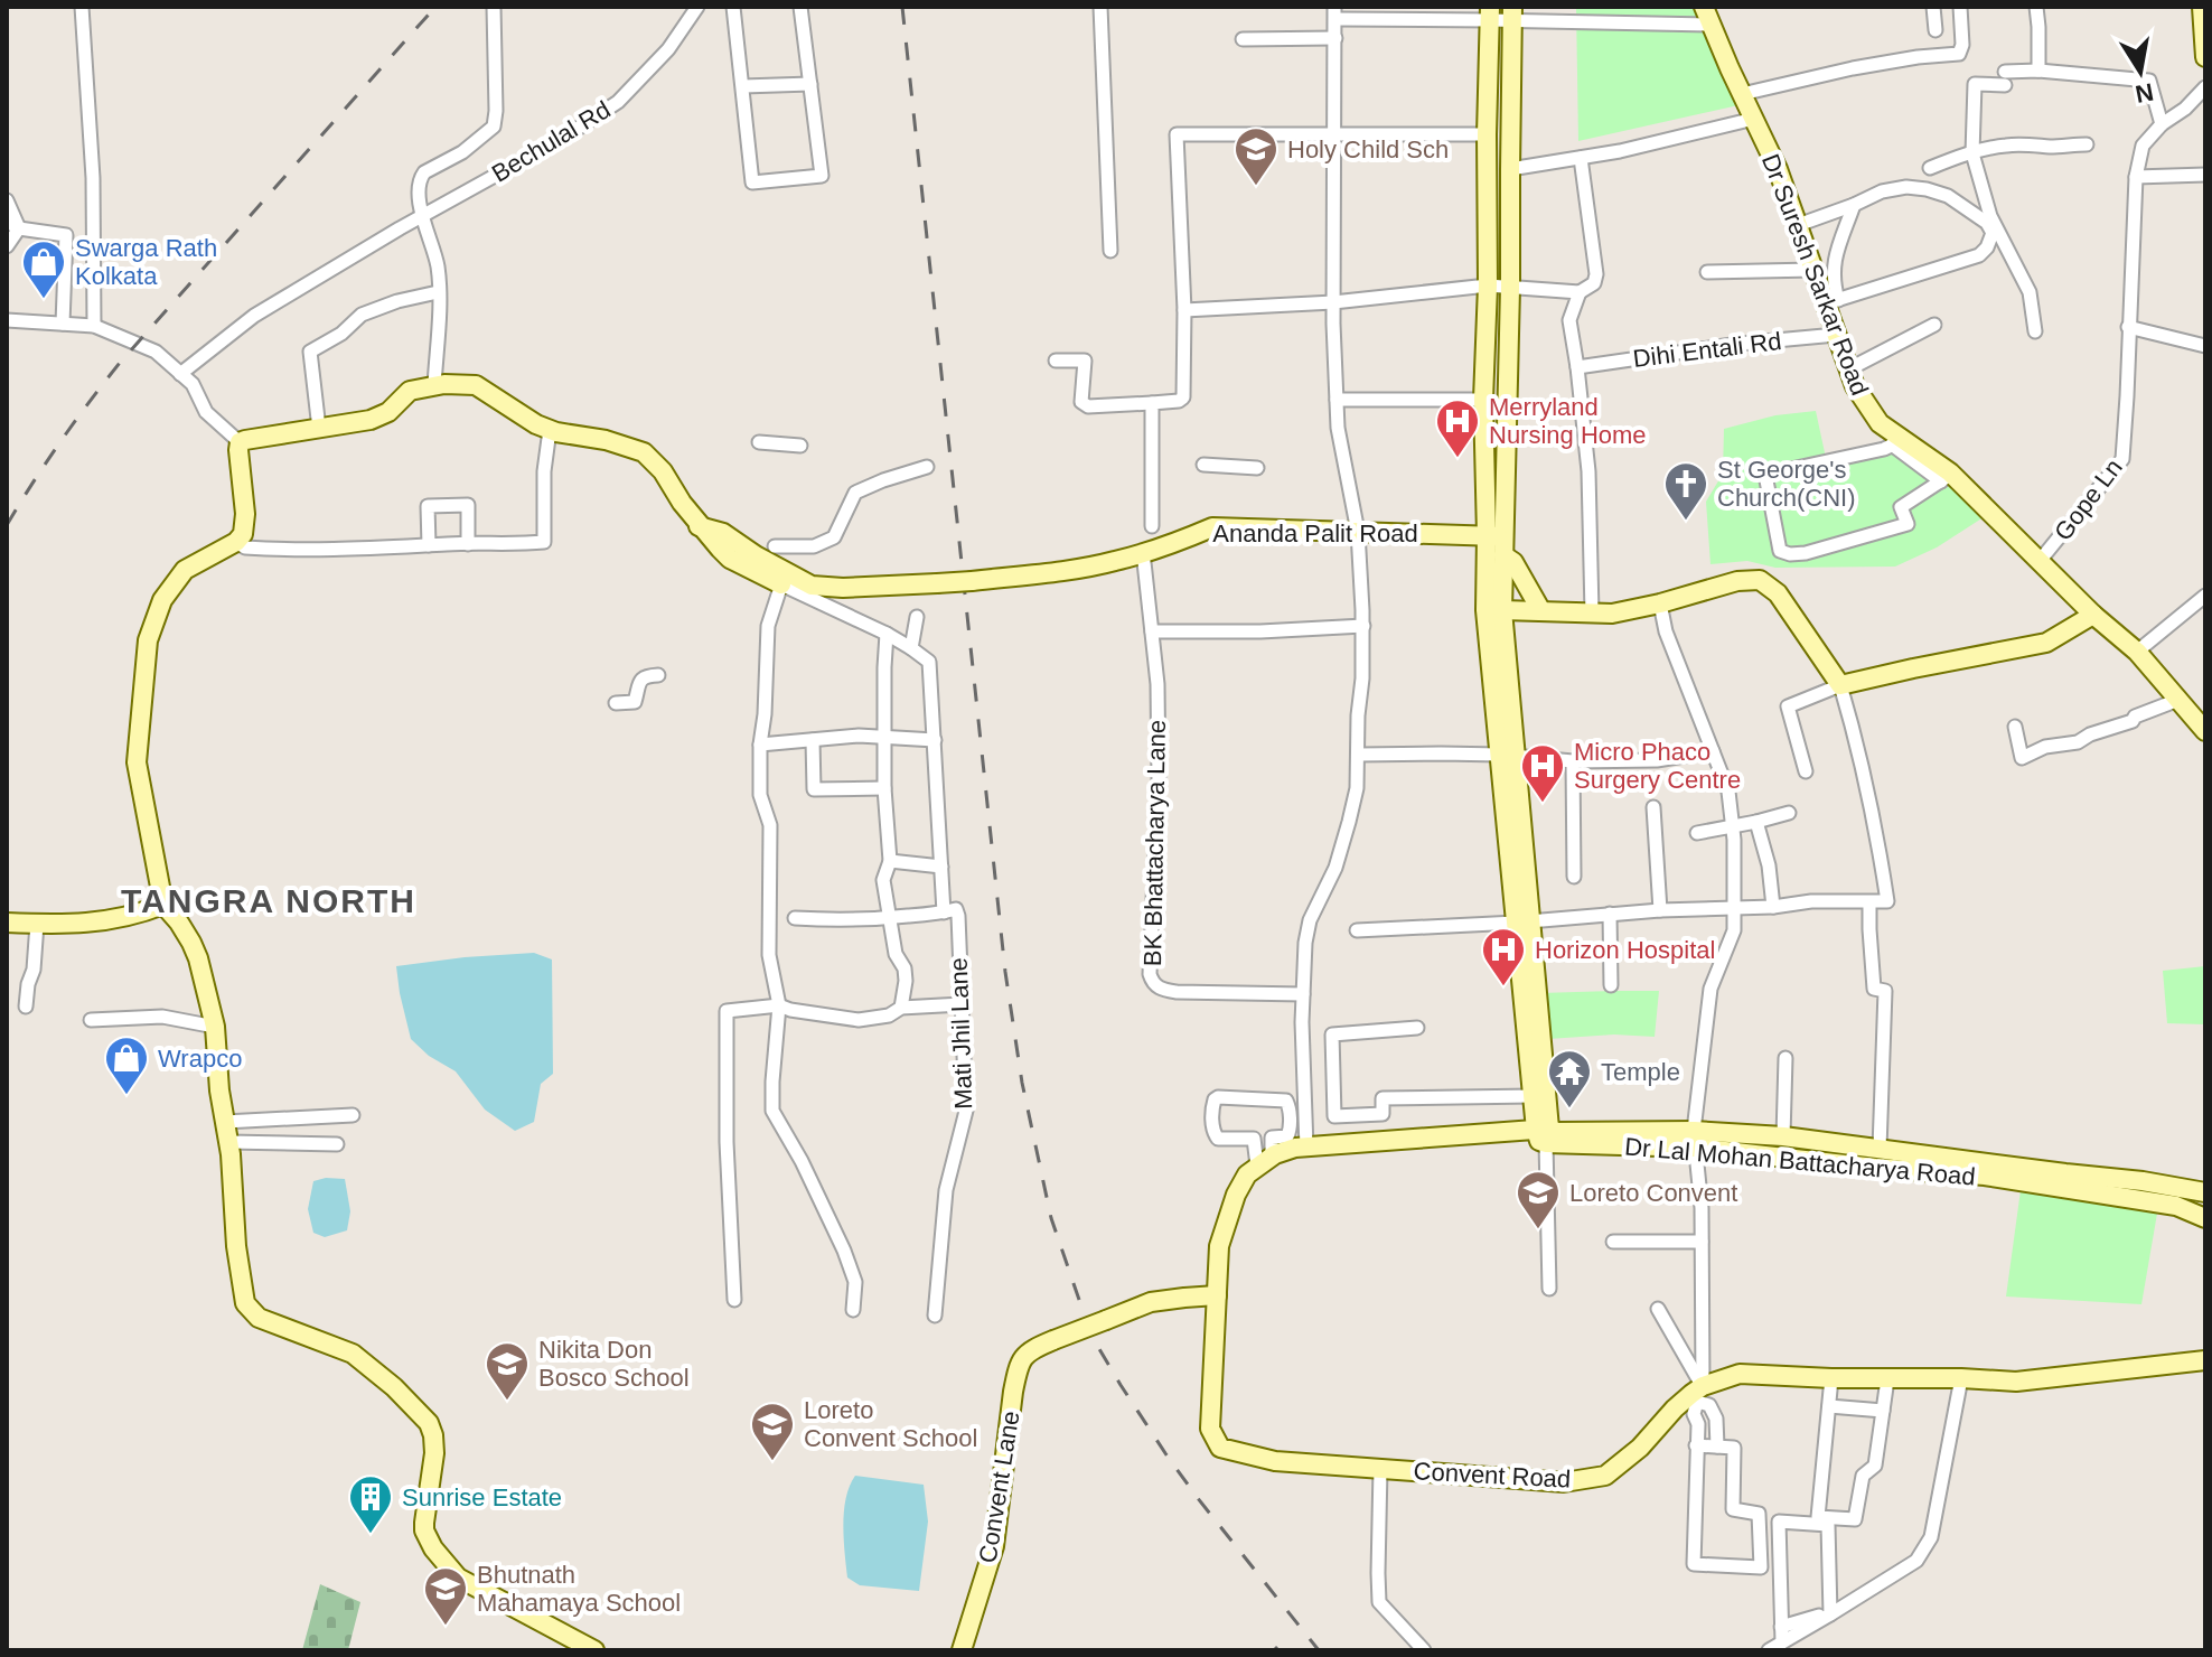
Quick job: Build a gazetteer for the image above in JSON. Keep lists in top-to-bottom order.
{
  "streets": {
    "street": [
      "Bechulal Rd",
      "Dr Suresh Sarkar Road",
      "Dihi Entali Rd",
      "Gope Ln",
      "Ananda Palit Road",
      "BK Bhattacharya Lane",
      "Mati Jhil Lane",
      "Dr Lal Mohan Battacharya Road",
      "Convent Road",
      "Convent Lane"
    ]
  },
  "crossings": [
    ["Dr Suresh Sarkar Road", "Dihi Entali Rd"],
    ["Dr Suresh Sarkar Road", "Gope Ln"],
    ["Ananda Palit Road", "BK Bhattacharya Lane"],
    ["Convent Road", "Convent Lane"]
  ],
  "districts": ["TANGRA NORTH"],
  "places": {
    "school or university": [
      "Holy Child Sch",
      "Loreto Convent",
      "Nikita Don Bosco School",
      "Loreto Convent School",
      "Bhutnath Mahamaya School"
    ],
    "shop": ["Swarga Rath Kolkata", "Wrapco"],
    "hospital": ["Merryland Nursing Home", "Micro Phaco Surgery Centre", "Horizon Hospital"],
    "church": ["St George's Church(CNI)"],
    "temple": ["Temple"],
    "building": ["Sunrise Estate"]
  },
  "north": "bottom"
}
